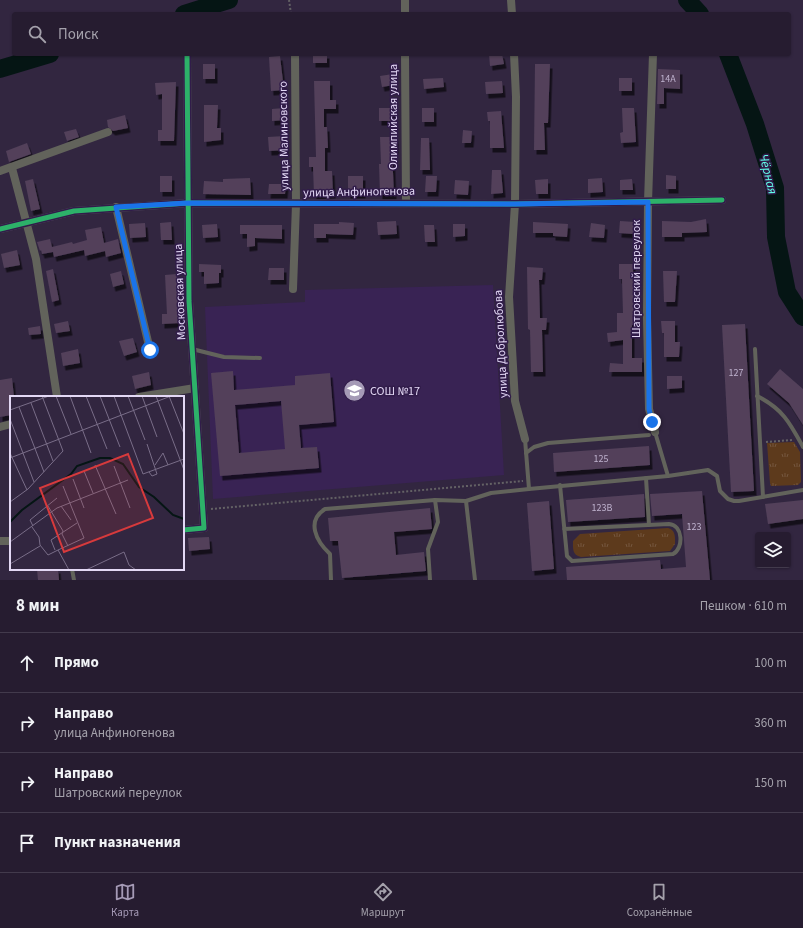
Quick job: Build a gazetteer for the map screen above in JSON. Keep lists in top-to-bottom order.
{
  "streets": {
    "street": [
      "Олимпийская улица",
      "улица Малиновского",
      "улица Анфиногенова",
      "Шатровский переулок",
      "Московская улица",
      "улица Добролюбова"
    ]
  },
  "crossings": [
    ["Олимпийская улица", "улица Анфиногенова"],
    ["улица Малиновского", "улица Анфиногенова"],
    ["улица Анфиногенова", "Шатровский переулок"],
    ["улица Анфиногенова", "Московская улица"],
    ["улица Анфиногенова", "улица Добролюбова"]
  ],
  "water": ["Чёрная"],
  "places": {
    "school or university": ["СОШ №17"]
  },
  "house_numbers": [
    "14А",
    "127",
    "125",
    "123В",
    "123"
  ],
  "page": {
    "search": "Поиск",
    "heading": ["8 мин", "Пешком · 610 m"],
    "list": [
      ["Прямо", "100 m"],
      ["Направо", "улица Анфиногенова", "360 m"],
      ["Направо", "Шатровский переулок", "150 m"],
      "Пункт назначения"
    ],
    "nav": ["Карта", "Маршрут", "Сохранённые"]
  }
}
